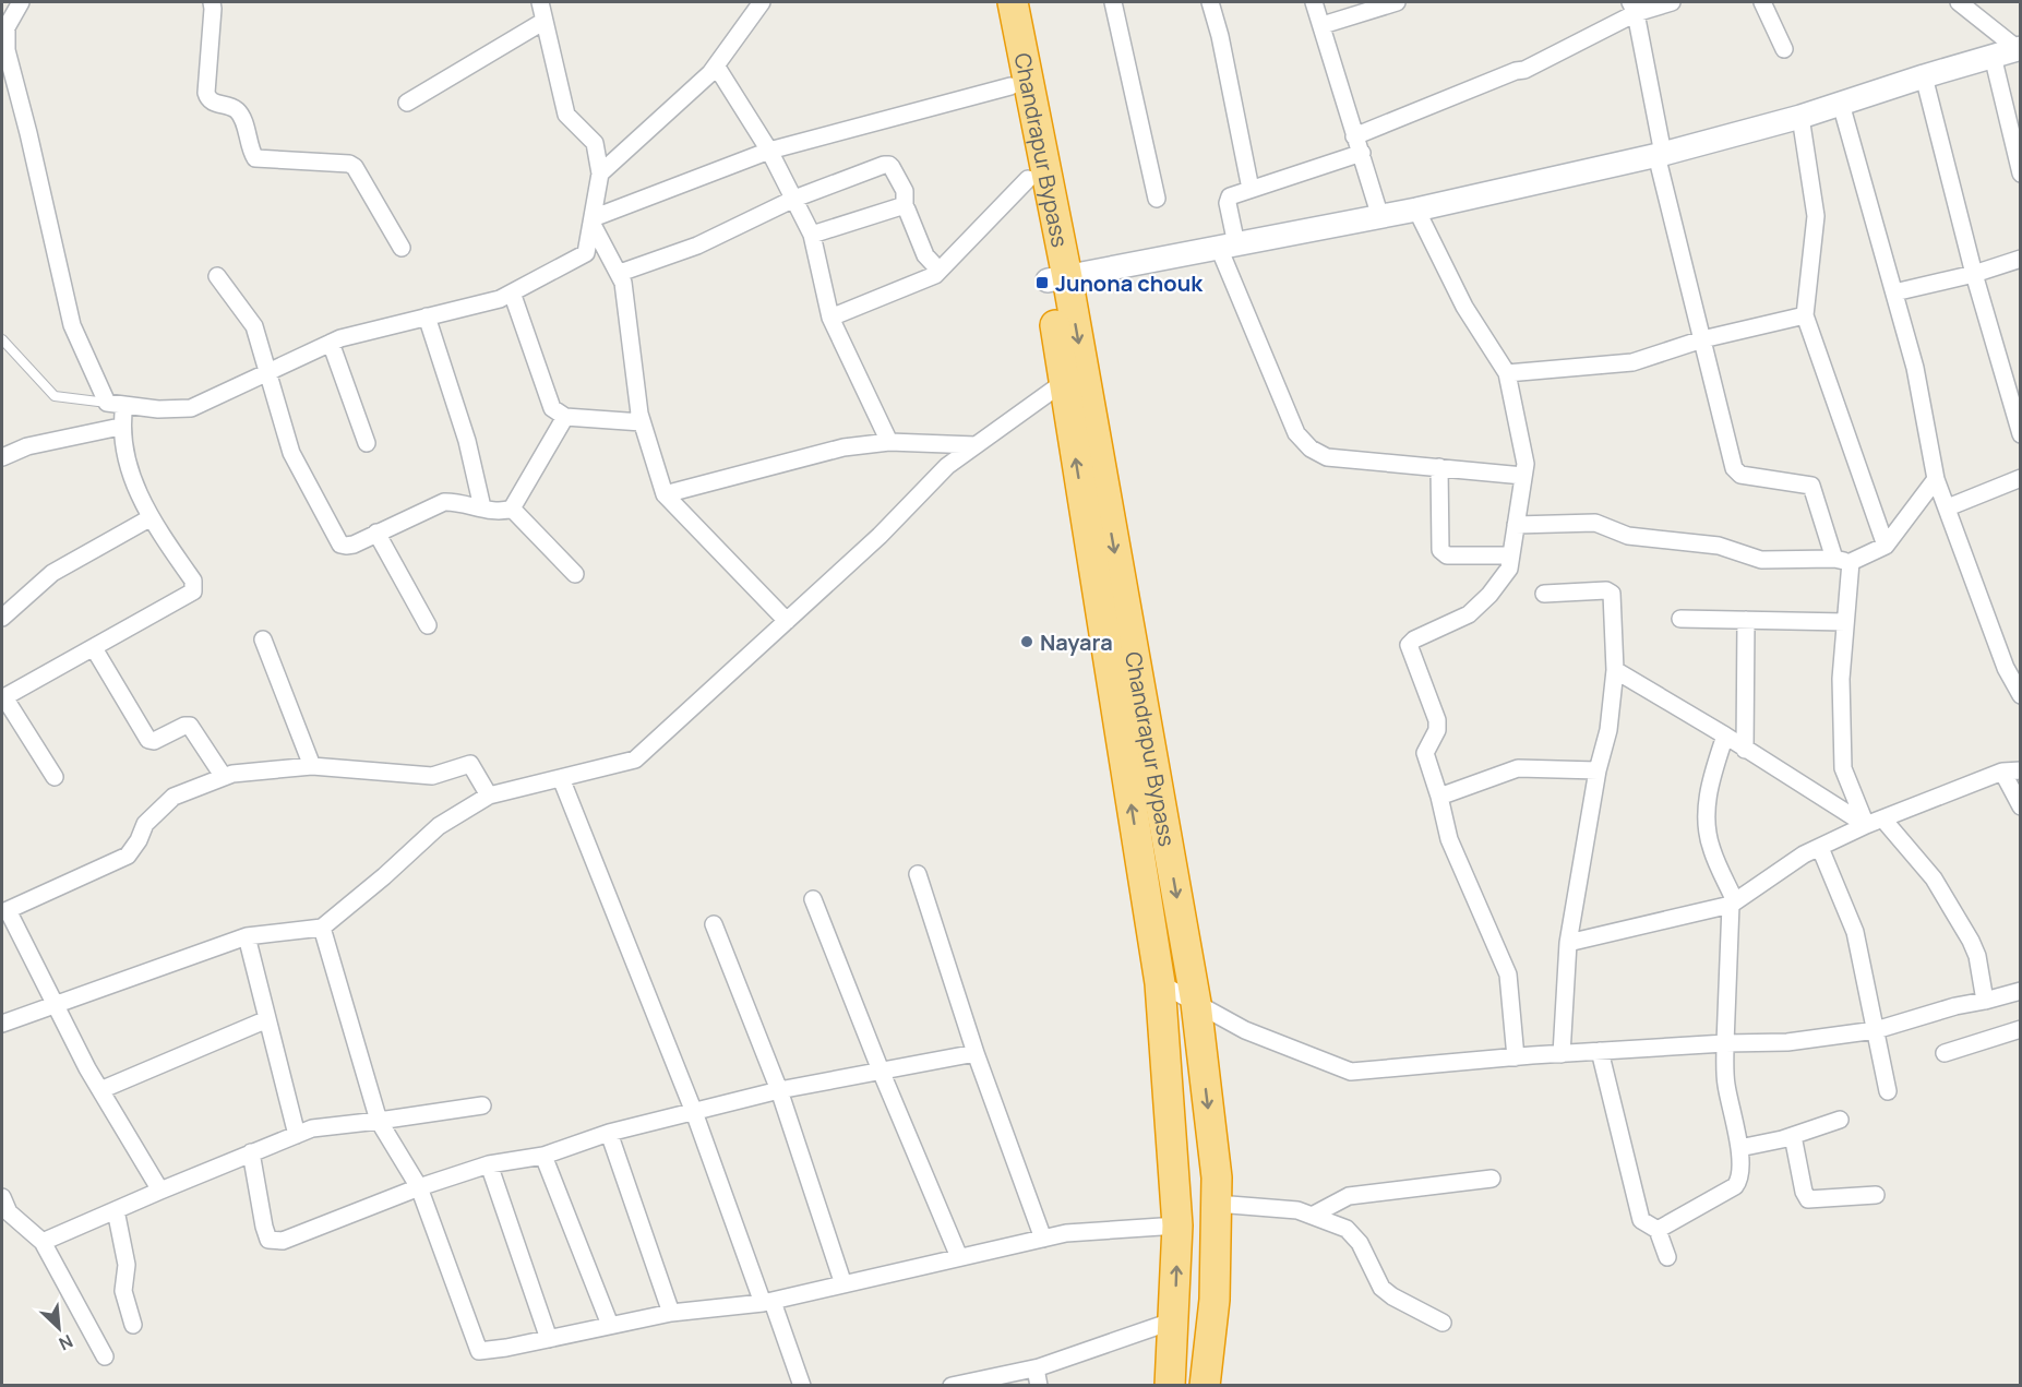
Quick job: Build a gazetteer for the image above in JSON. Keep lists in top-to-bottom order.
{
  "streets": {
    "highway": ["Chandrapur Bypass"]
  },
  "places": {
    "transit": ["Junona chouk"],
    "other": ["Nayara"]
  },
  "north": "bottom right"
}
